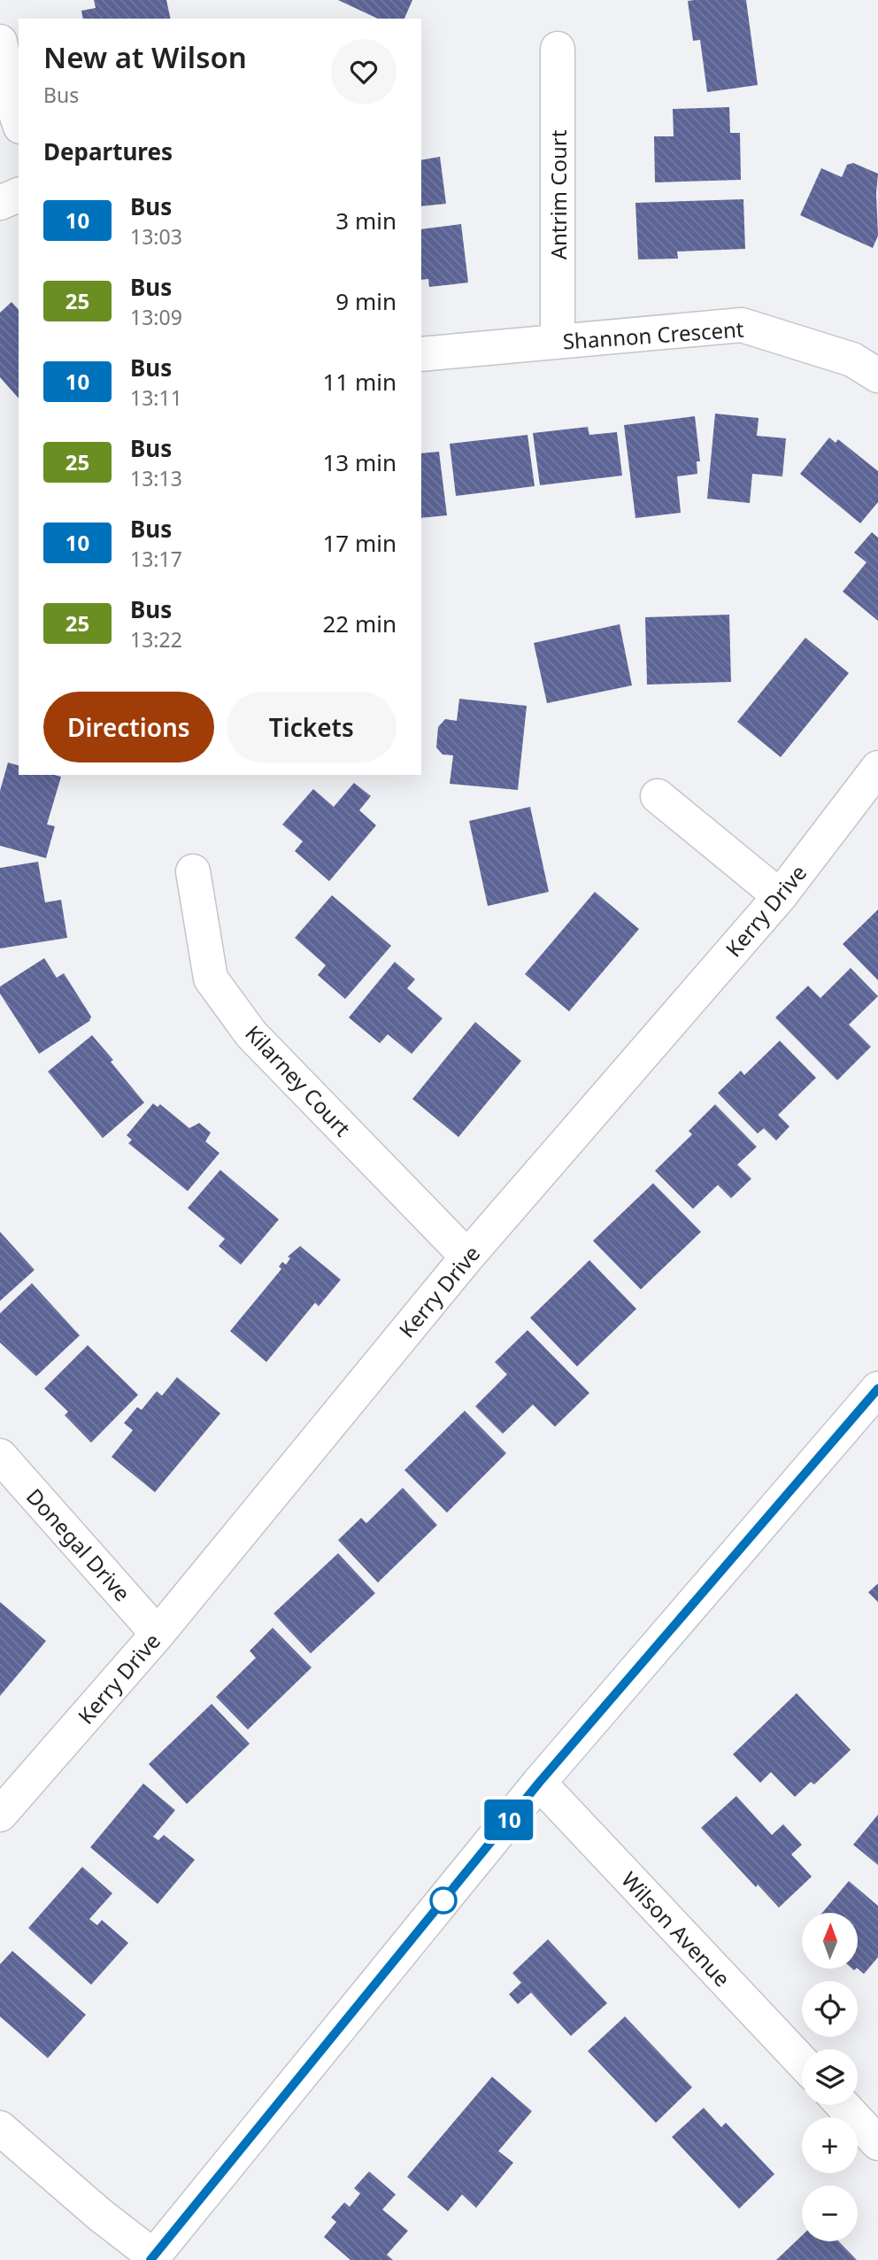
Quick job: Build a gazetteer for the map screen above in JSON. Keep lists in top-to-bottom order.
{
  "streets": {
    "street": [
      "Antrim Court",
      "Shannon Crescent",
      "Kerry Drive",
      "Kilarney Court",
      "Donegal Drive",
      "Wilson Avenue"
    ]
  },
  "crossings": [
    ["Antrim Court", "Shannon Crescent"],
    ["Kerry Drive", "Kilarney Court"],
    ["Kerry Drive", "Donegal Drive"]
  ],
  "lines": ["bus line 10"],
  "north": "top",
  "page": {
    "on_map": "10",
    "heading": [
      ["New at Wilson", "Bus"],
      "Departures"
    ],
    "list": [
      {
        "mark": "10",
        "name": "Bus",
        "note": "13:03",
        "value": "3 min"
      },
      {
        "mark": "25",
        "name": "Bus",
        "note": "13:09",
        "value": "9 min"
      },
      {
        "mark": "10",
        "name": "Bus",
        "note": "13:11",
        "value": "11 min"
      },
      {
        "mark": "25",
        "name": "Bus",
        "note": "13:13",
        "value": "13 min"
      },
      {
        "mark": "10",
        "name": "Bus",
        "note": "13:17",
        "value": "17 min"
      },
      {
        "mark": "25",
        "name": "Bus",
        "note": "13:22",
        "value": "22 min"
      }
    ],
    "buttons": ["Directions", "Tickets"],
    "map_buttons": ["+", "−"]
  }
}
